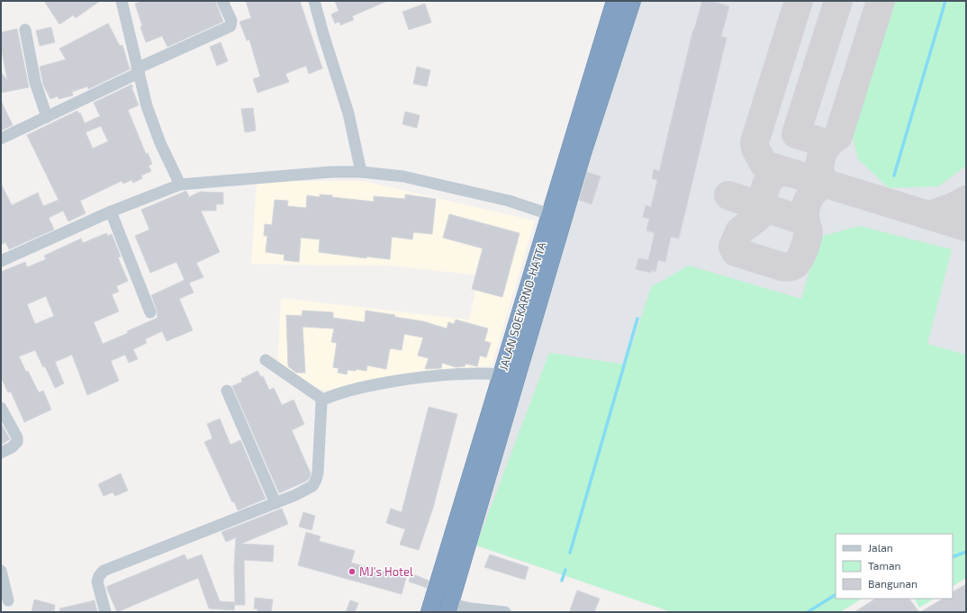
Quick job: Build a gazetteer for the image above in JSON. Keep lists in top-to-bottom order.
{
  "streets": {
    "highway": ["JALAN SOEKARNO-HATTA"]
  },
  "places": ["MJ's Hotel"],
  "legend": ["Jalan", "Taman", "Bangunan"]
}
